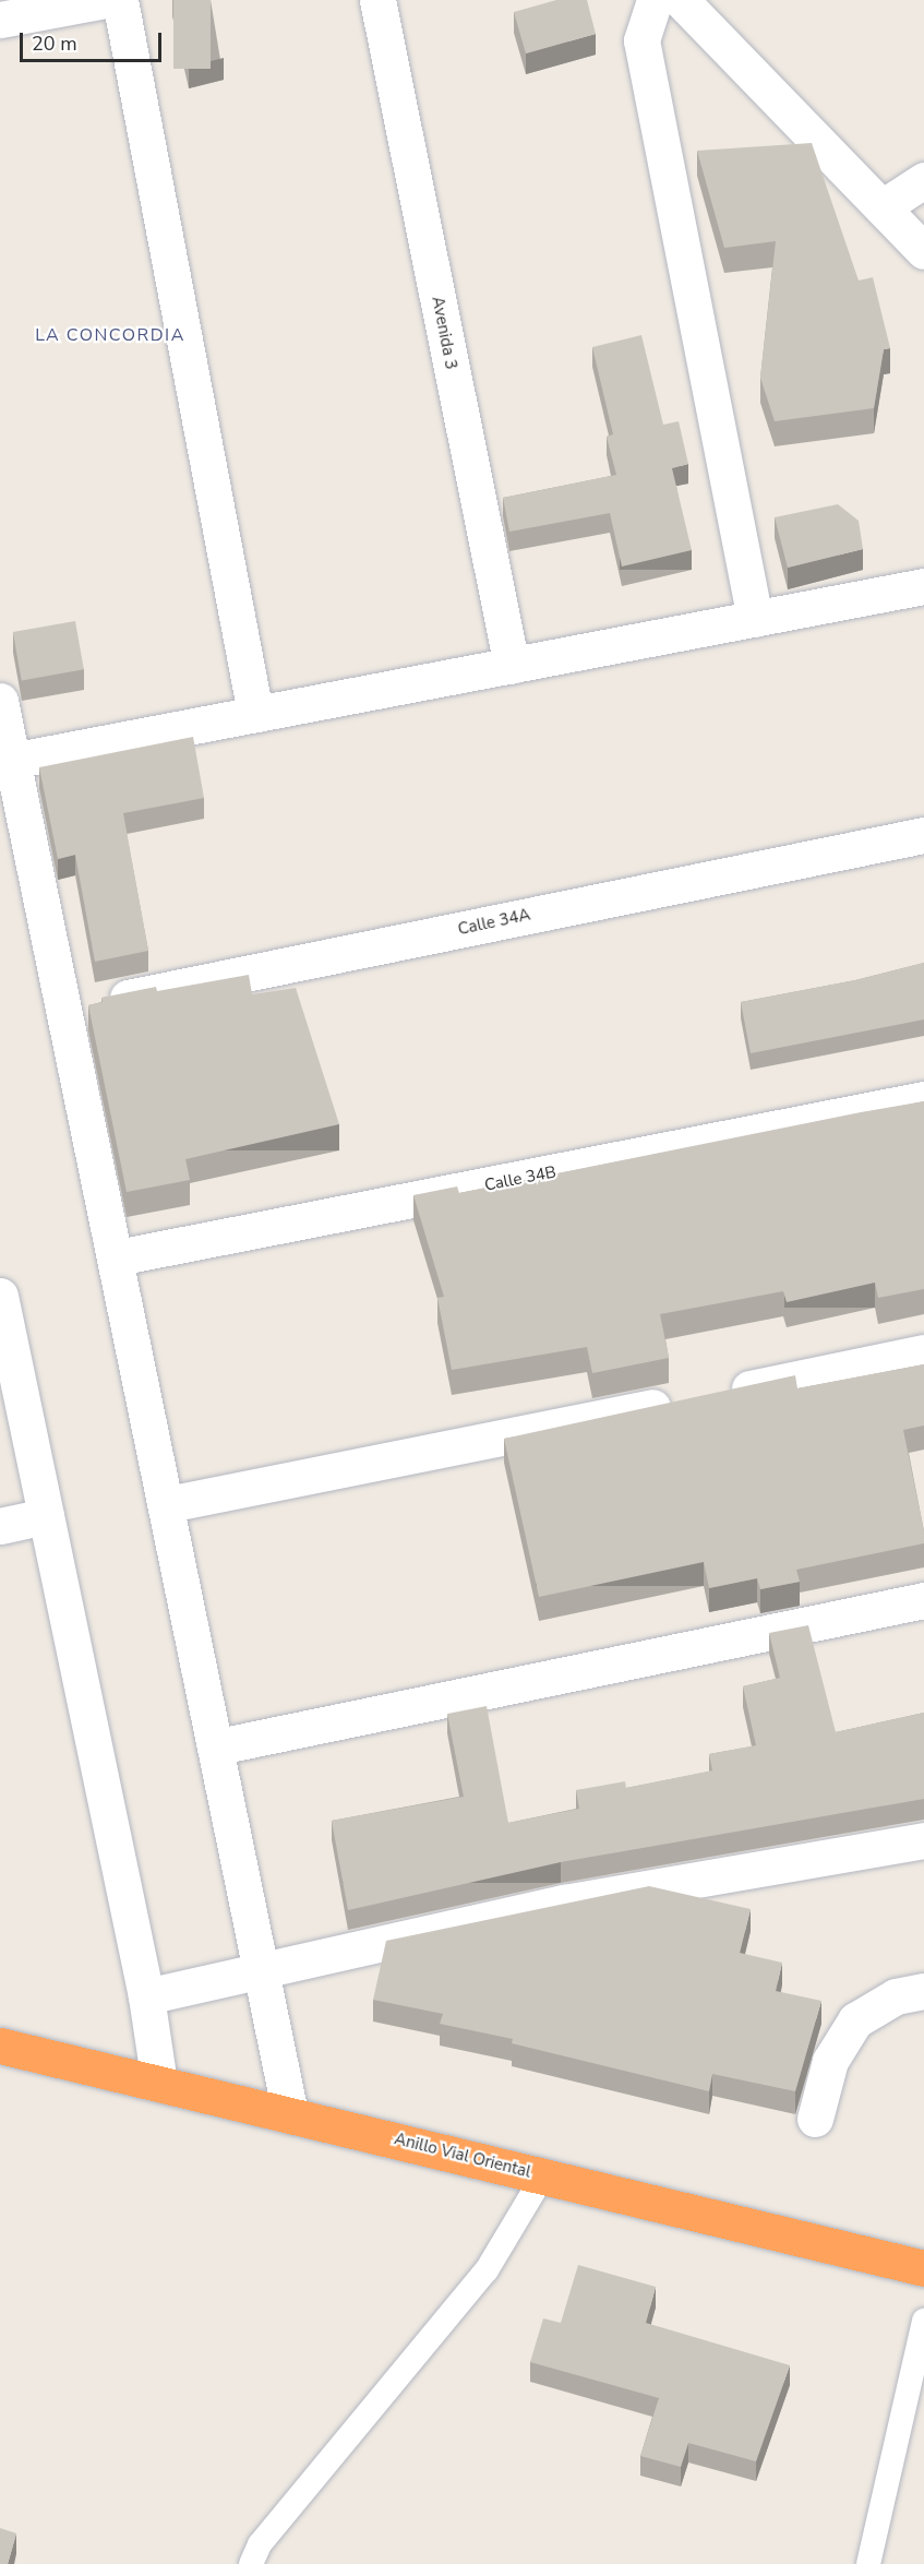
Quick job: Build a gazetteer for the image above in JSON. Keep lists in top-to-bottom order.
{
  "streets": {
    "highway": ["Anillo Vial Oriental"],
    "street": ["Avenida 3", "Calle 34A", "Calle 34B"]
  },
  "districts": ["LA CONCORDIA"],
  "scale_bar": "20 m"
}
